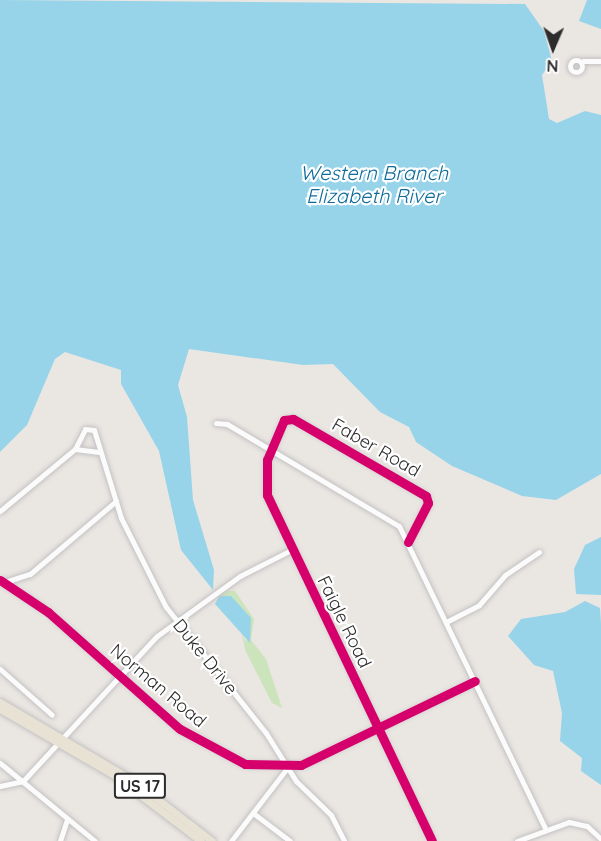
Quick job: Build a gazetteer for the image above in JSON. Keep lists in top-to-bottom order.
{
  "streets": {
    "main road": ["US 17"],
    "street": [
      "Faber Road",
      "Faigle Road",
      "Duke Drive",
      "Norman Road"
    ]
  },
  "crossings": [
    ["Faber Road", "Faigle Road"],
    ["Faigle Road", "Norman Road"],
    ["Duke Drive", "Norman Road"]
  ],
  "water": ["Western Branch Elizabeth River"],
  "north": "bottom"
}
